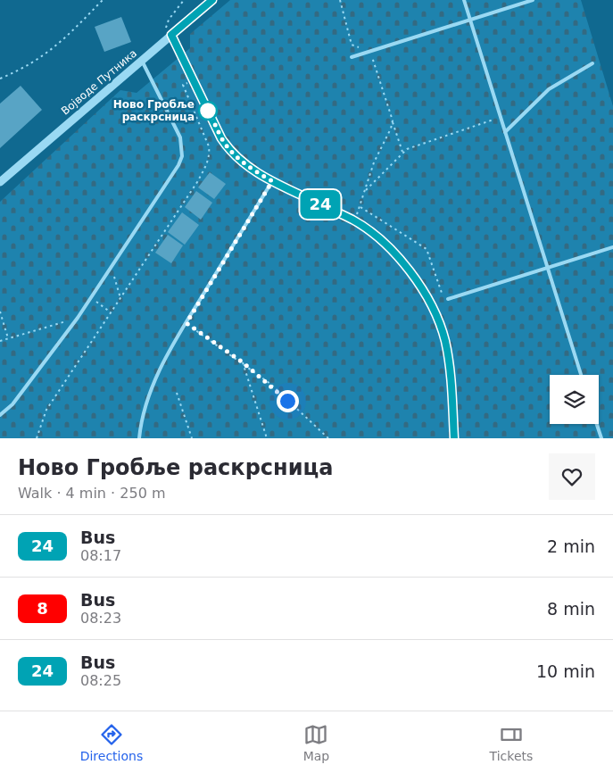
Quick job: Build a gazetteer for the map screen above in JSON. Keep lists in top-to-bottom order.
{
  "streets": {
    "street": ["Војводе Путника"]
  },
  "places": ["Ново Гробље раскрсница"],
  "lines": ["bus line 24"],
  "page": {
    "on_map": "24",
    "heading": ["Ново Гробље раскрсница", "Walk · 4 min · 250 m"],
    "list": [
      {
        "mark": "24",
        "name": "Bus",
        "note": "08:17",
        "value": "2 min"
      },
      {
        "mark": "8",
        "name": "Bus",
        "note": "08:23",
        "value": "8 min"
      },
      {
        "mark": "24",
        "name": "Bus",
        "note": "08:25",
        "value": "10 min"
      }
    ],
    "tabs": ["Directions", "Map", "Tickets"]
  }
}
